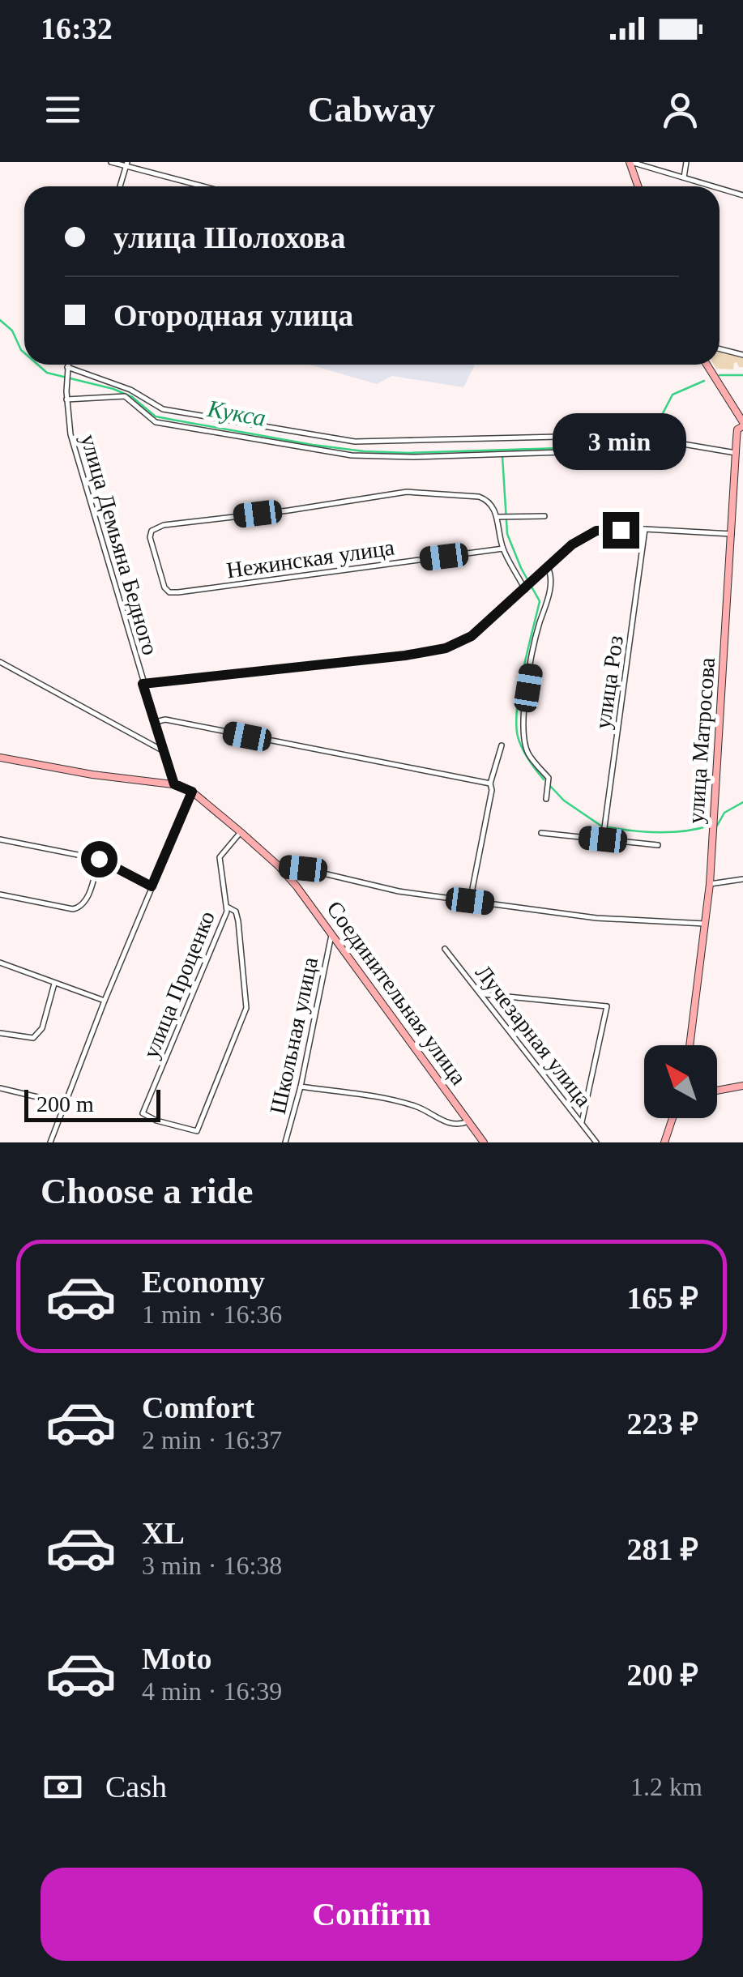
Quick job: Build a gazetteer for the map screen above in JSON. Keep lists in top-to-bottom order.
{
  "streets": {
    "street": [
      "улица Демьяна Бедного",
      "Нежинская улица",
      "улица Роз",
      "улица Матросова",
      "улица Проценко",
      "Соединительная улица",
      "Школьная улица",
      "Лучезарная улица"
    ]
  },
  "crossings": [
    ["улица Демьяна Бедного", "Соединительная улица"],
    ["улица Проценко", "Соединительная улица"],
    ["Соединительная улица", "Школьная улица"]
  ],
  "water": ["Кукса"],
  "scale_bar": "200 m",
  "north": "top left",
  "page": {
    "status": "16:32",
    "header": "Cabway",
    "banner": ["улица Шолохова", "Огородная улица"],
    "bubble": "3 min",
    "scale": "200 m",
    "heading": "Choose a ride",
    "list": [
      {
        "name": "Economy",
        "note": "1 min · 16:36",
        "value": "165 ₽"
      },
      {
        "name": "Comfort",
        "note": "2 min · 16:37",
        "value": "223 ₽"
      },
      {
        "name": "XL",
        "note": "3 min · 16:38",
        "value": "281 ₽"
      },
      {
        "name": "Moto",
        "note": "4 min · 16:39",
        "value": "200 ₽"
      }
    ],
    "pay": ["Cash", "1.2 km"],
    "buttons": "Confirm"
  }
}
